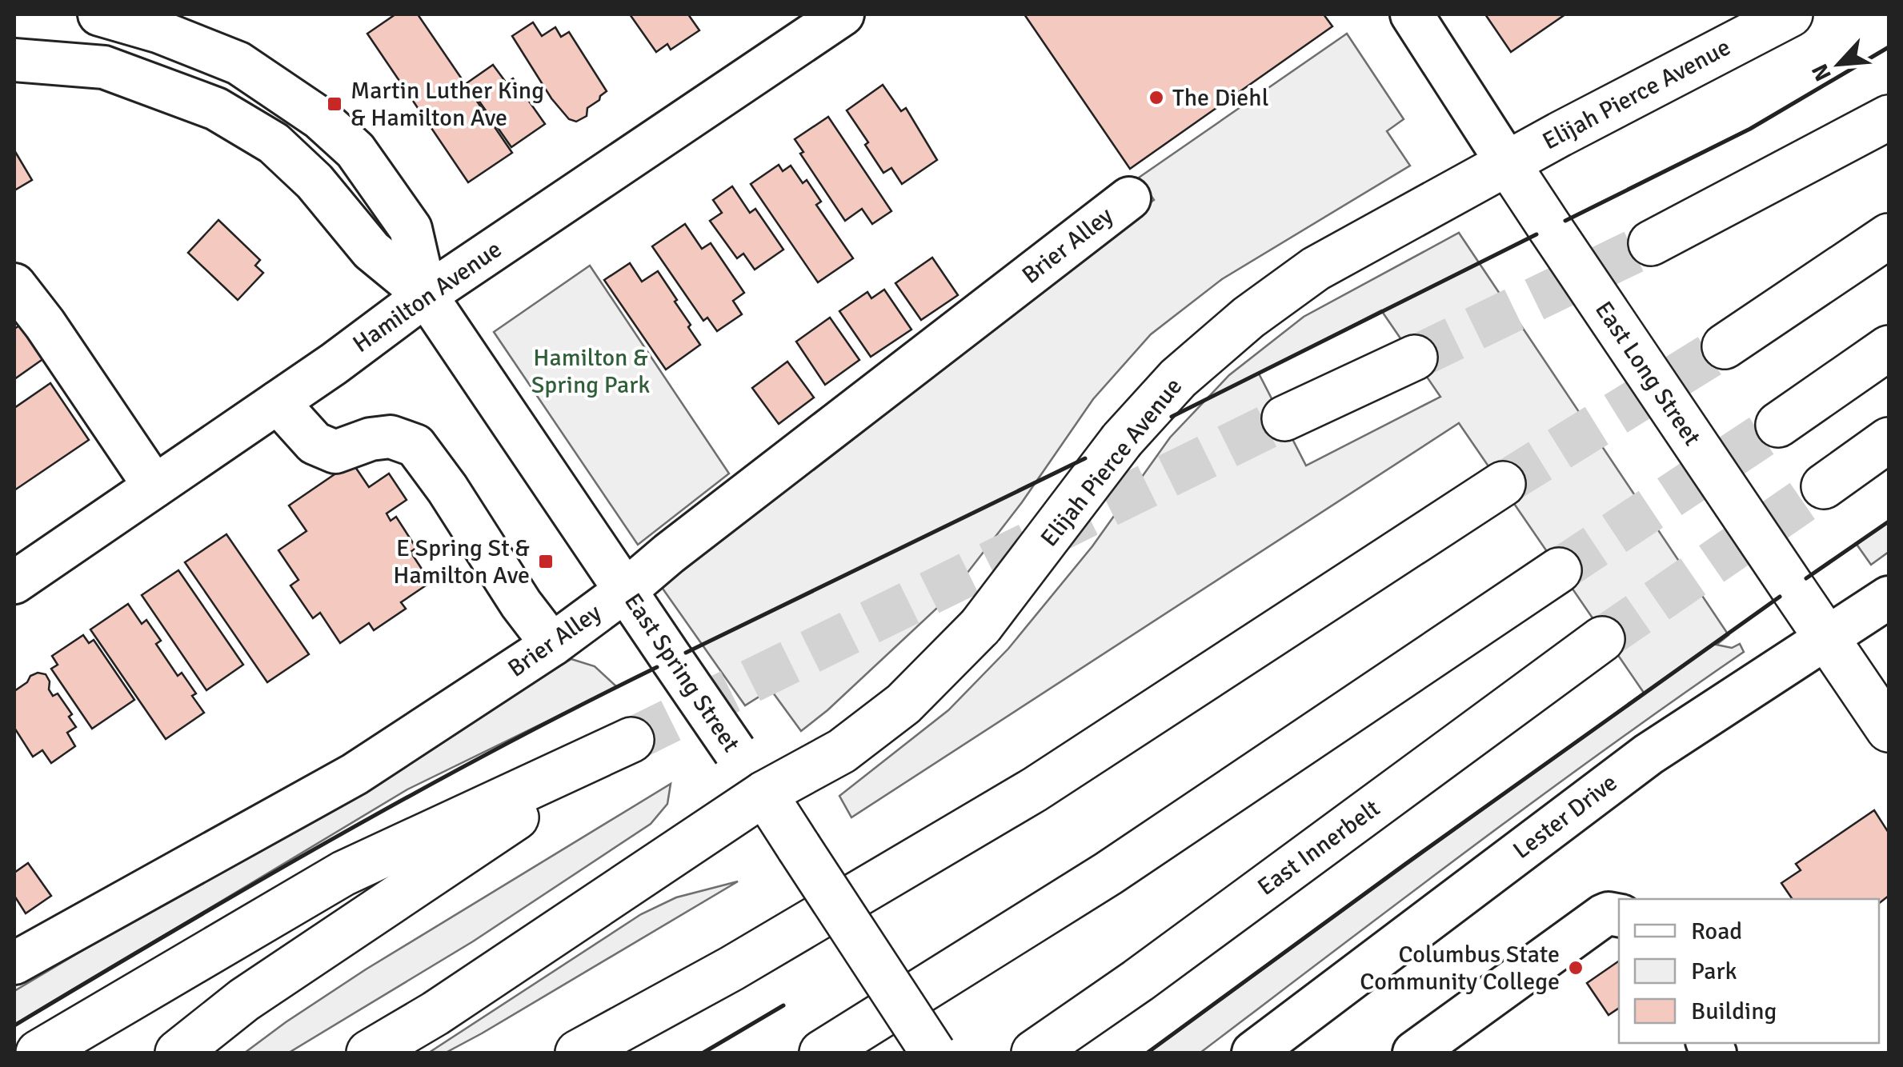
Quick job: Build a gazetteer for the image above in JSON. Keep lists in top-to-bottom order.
{
  "streets": {
    "main road": [
      "Elijah Pierce Avenue",
      "East Long Street",
      "East Spring Street",
      "East Innerbelt"
    ],
    "street": ["Brier Alley", "Hamilton Avenue", "Lester Drive"]
  },
  "crossings": [
    ["Elijah Pierce Avenue", "East Long Street"],
    ["Elijah Pierce Avenue", "East Spring Street"],
    ["Brier Alley", "East Spring Street"],
    ["Hamilton Avenue", "East Spring Street"],
    ["East Long Street", "Lester Drive"]
  ],
  "parks": ["Hamilton & Spring Park"],
  "places": {
    "other": ["The Diehl", "Columbus State Community College"],
    "transit": ["Martin Luther King & Hamilton Ave", "E Spring St & Hamilton Ave"]
  },
  "legend": ["Road", "Park", "Building"],
  "north": "bottom left"
}
